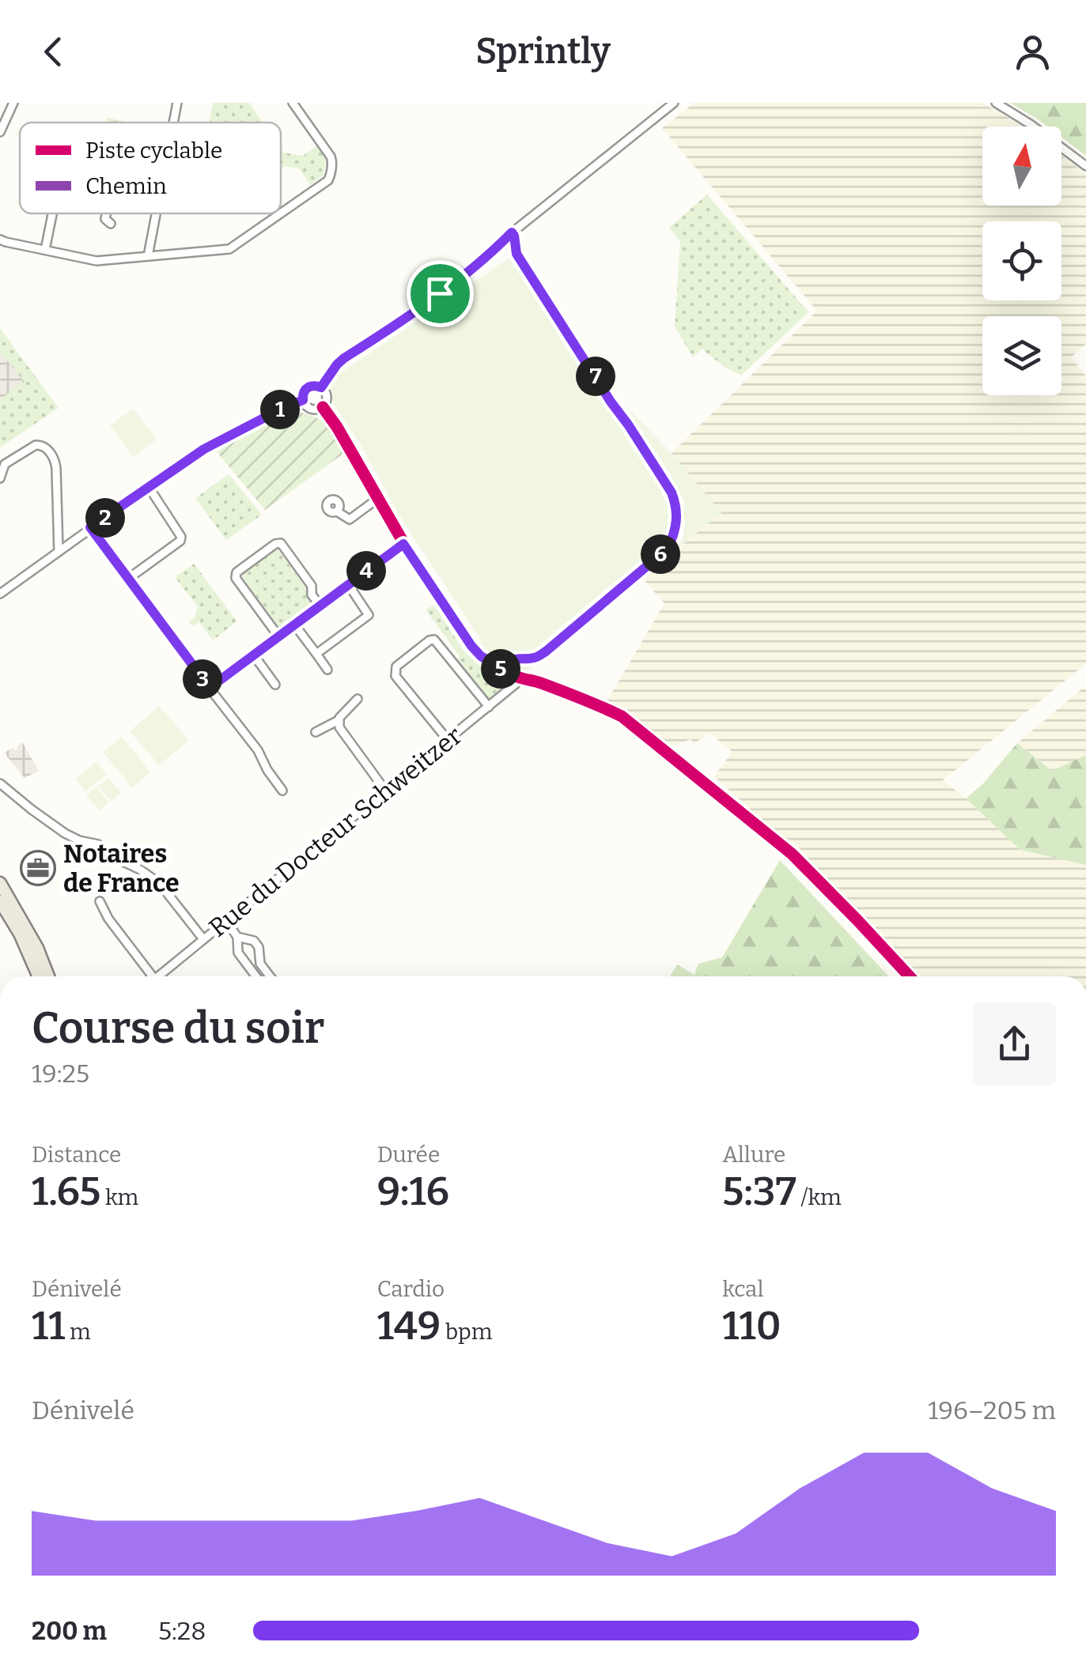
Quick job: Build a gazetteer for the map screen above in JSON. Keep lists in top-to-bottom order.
{
  "streets": {
    "street": ["Rue du Docteur Schweitzer"]
  },
  "places": {
    "office": ["Notaires de France"]
  },
  "legend": ["Piste cyclable", "Chemin"],
  "north": "top",
  "page": {
    "header": "Sprintly",
    "pins": [
      "7",
      "1",
      "2",
      "6",
      "4",
      "5",
      "3"
    ],
    "heading": ["Course du soir", "19:25"],
    "stats": [
      ["Distance", "1.65 km"],
      ["Durée", "9:16"],
      ["Allure", "5:37 /km"],
      ["Dénivelé", "11 m"],
      ["Cardio", "149 bpm"],
      ["kcal", "110"]
    ],
    "chart": ["Dénivelé", "196–205 m"],
    "list": [
      {
        "name": "200 m",
        "note": "5:28"
      }
    ]
  }
}
